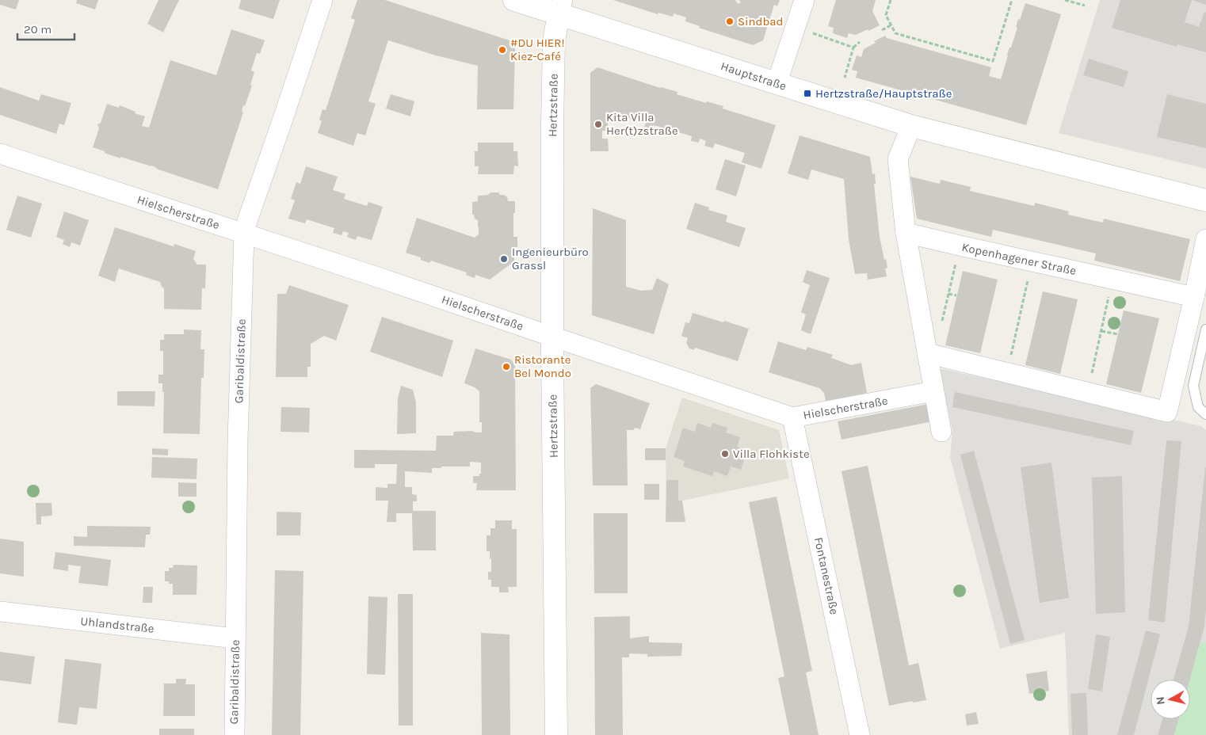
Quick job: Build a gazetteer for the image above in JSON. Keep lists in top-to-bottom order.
{
  "streets": {
    "main road": ["Hauptstraße", "Hertzstraße"],
    "street": [
      "Hielscherstraße",
      "Kopenhagener Straße",
      "Garibaldistraße",
      "Fontanestraße",
      "Uhlandstraße"
    ]
  },
  "crossings": [
    ["Hauptstraße", "Hertzstraße"],
    ["Hertzstraße", "Hielscherstraße"],
    ["Hielscherstraße", "Garibaldistraße"],
    ["Hielscherstraße", "Fontanestraße"],
    ["Garibaldistraße", "Uhlandstraße"]
  ],
  "places": {
    "other": [
      "Sindbad",
      "#DU HIER! Kiez-Café",
      "Kita Villa Her(t)zstraße",
      "Ingenieurbüro Grassl",
      "Ristorante Bel Mondo",
      "Villa Flohkiste"
    ],
    "transit": ["Hertzstraße/Hauptstraße"]
  },
  "scale_bar": "20 m",
  "north": "left"
}
